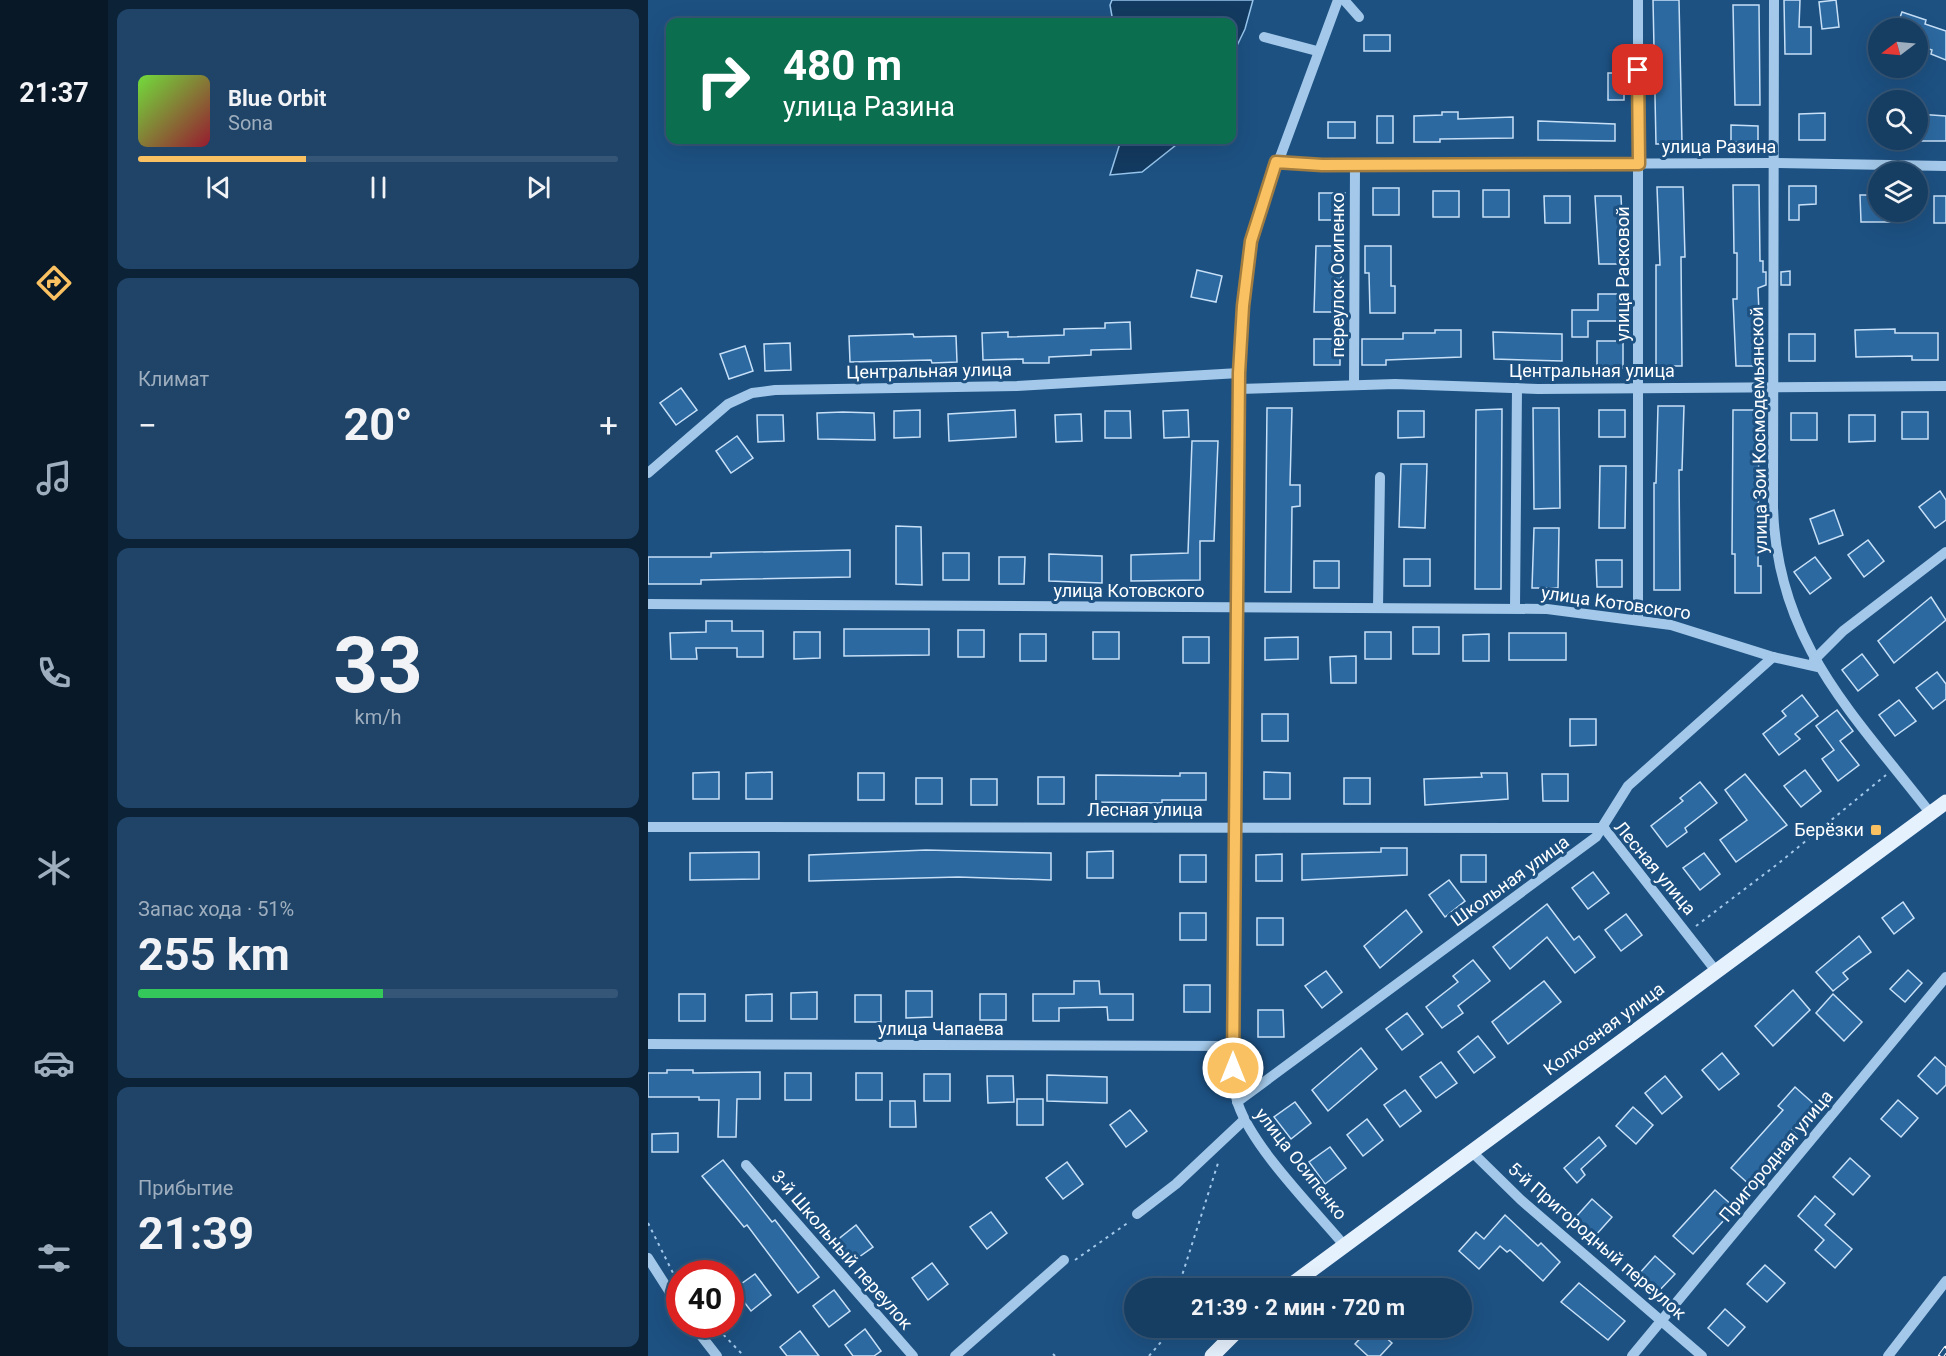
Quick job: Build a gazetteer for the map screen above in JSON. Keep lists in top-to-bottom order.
{
  "streets": {
    "main road": ["Колхозная улица"],
    "street": [
      "улица Разина",
      "улица Расковой",
      "переулок Осипенко",
      "Центральная улица",
      "улица Зои Космодемьянской",
      "улица Котовского",
      "Лесная улица",
      "Школьная улица",
      "улица Чапаева",
      "Пригородная улица",
      "улица Осипенко",
      "5-й Пригородный переулок",
      "3-й Школьный переулок"
    ]
  },
  "crossings": [
    ["улица Разина", "улица Расковой"],
    ["улица Разина", "переулок Осипенко"],
    ["улица Разина", "улица Зои Космодемьянской"],
    ["улица Разина", "улица Осипенко"],
    ["улица Расковой", "Центральная улица"],
    ["улица Расковой", "улица Котовского"],
    ["переулок Осипенко", "Центральная улица"],
    ["Центральная улица", "улица Зои Космодемьянской"],
    ["Центральная улица", "улица Осипенко"],
    ["улица Зои Космодемьянской", "улица Котовского"],
    ["улица Зои Космодемьянской", "Колхозная улица"],
    ["улица Котовского", "Школьная улица"],
    ["улица Котовского", "улица Осипенко"],
    ["Лесная улица", "Школьная улица"],
    ["Лесная улица", "Колхозная улица"],
    ["Лесная улица", "улица Осипенко"],
    ["Школьная улица", "улица Осипенко"],
    ["улица Чапаева", "улица Осипенко"],
    ["Колхозная улица", "улица Осипенко"],
    ["Колхозная улица", "5-й Пригородный переулок"],
    ["Пригородная улица", "5-й Пригородный переулок"]
  ],
  "places": {
    "transit": ["Берёзки"]
  },
  "north": "left",
  "page": {
    "tabs": "21:37",
    "turn": ["480 m", "улица Разина"],
    "song": ["Blue Orbit", "Sona"],
    "tile": [
      "Климат",
      ["33", "km/h"],
      ["Запас хода · 51%", "255 km"],
      ["Прибытие", "21:39"]
    ],
    "heat": ["−", "20°", "+"],
    "limit": "40",
    "trip": "21:39 · 2 мин · 720 m"
  }
}
